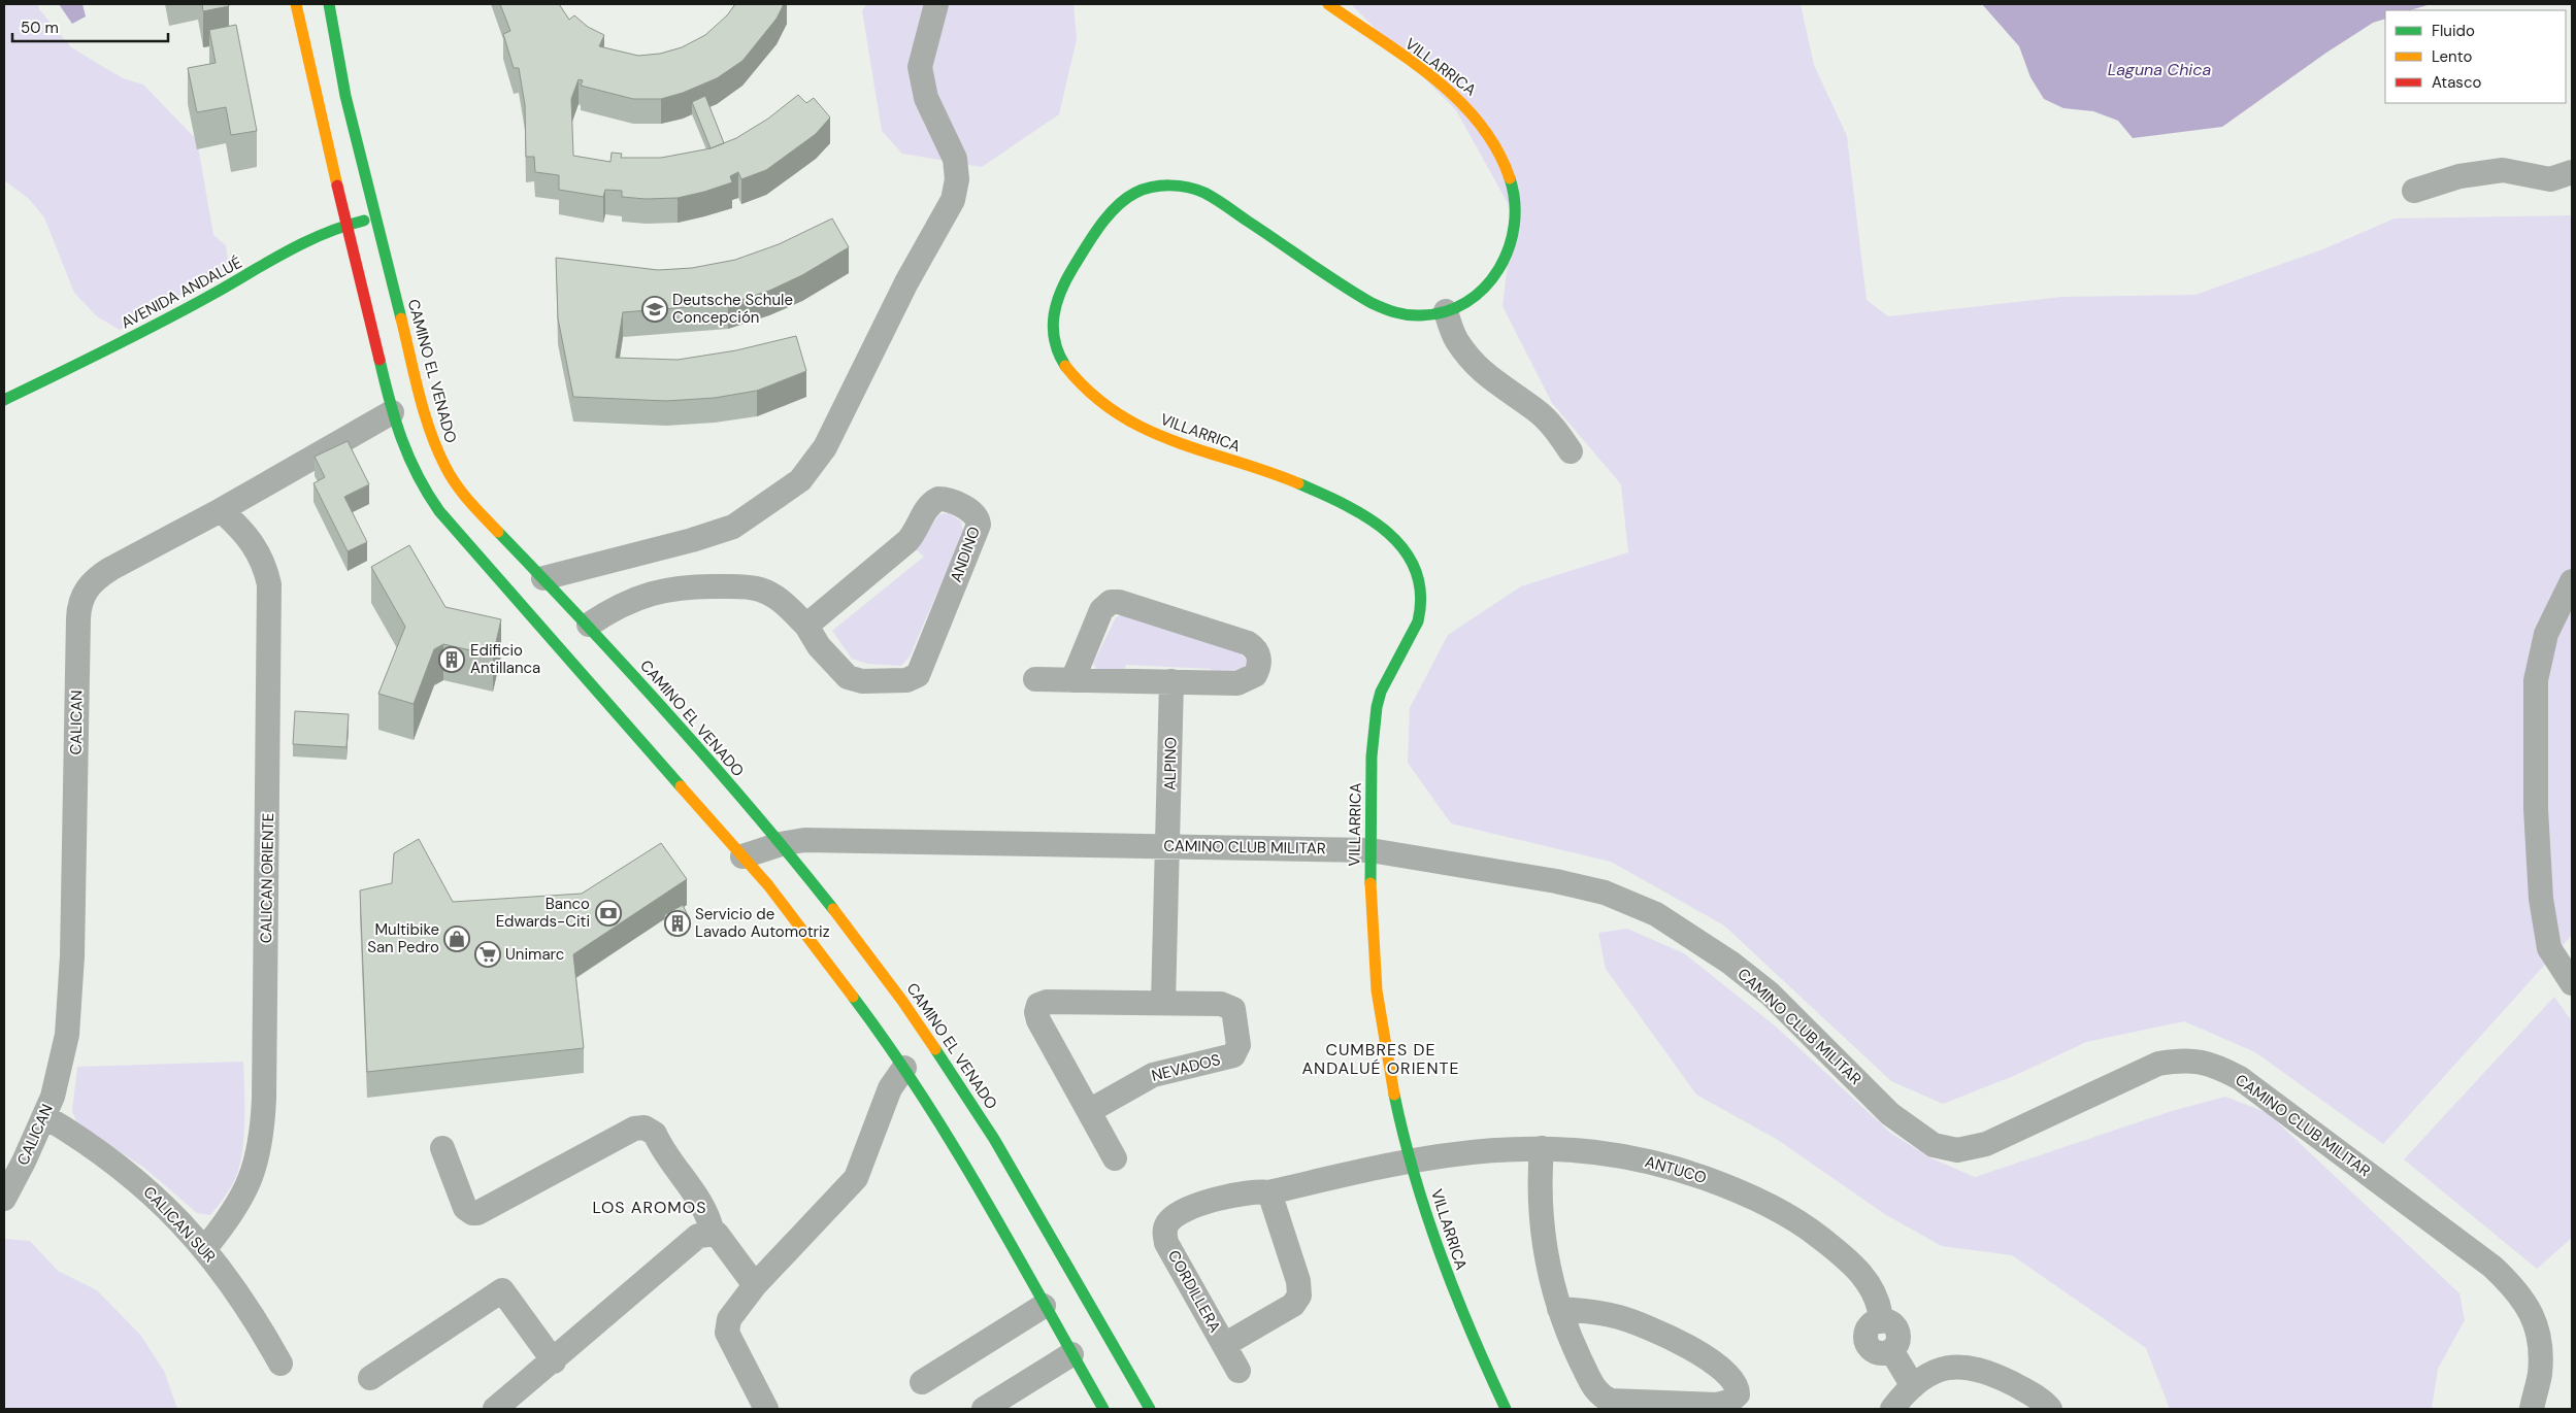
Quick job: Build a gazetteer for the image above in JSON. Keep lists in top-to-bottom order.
{
  "streets": {
    "street": [
      "VILLARRICA",
      "AVENIDA ANDALUÉ",
      "CAMINO EL VENADO",
      "ANDINO",
      "CALICAN",
      "ALPINO",
      "CAMINO CLUB MILITAR",
      "CALICAN ORIENTE",
      "NEVADOS",
      "ANTUCO",
      "CALICAN SUR",
      "CORDILLERA"
    ]
  },
  "crossings": [
    ["VILLARRICA", "CAMINO CLUB MILITAR"],
    ["VILLARRICA", "ANTUCO"],
    ["VILLARRICA", "CORDILLERA"],
    ["AVENIDA ANDALUÉ", "CAMINO EL VENADO"],
    ["CAMINO EL VENADO", "ANDINO"],
    ["CAMINO EL VENADO", "CAMINO CLUB MILITAR"],
    ["CALICAN", "CALICAN ORIENTE"],
    ["CALICAN", "CALICAN SUR"],
    ["ALPINO", "CAMINO CLUB MILITAR"],
    ["CALICAN ORIENTE", "CALICAN SUR"],
    ["ANTUCO", "CORDILLERA"]
  ],
  "districts": ["CUMBRES DE ANDALUÉ ORIENTE", "LOS AROMOS"],
  "water": ["Laguna Chica"],
  "places": {
    "school or university": ["Deutsche Schule Concepción"],
    "building": ["Edificio Antillanca", "Servicio de Lavado Automotriz"],
    "bank": ["Banco Edwards-Citi"],
    "shop": ["Multibike San Pedro"],
    "supermarket": ["Unimarc"]
  },
  "legend": ["Fluido", "Lento", "Atasco"],
  "scale_bar": "50 m"
}
